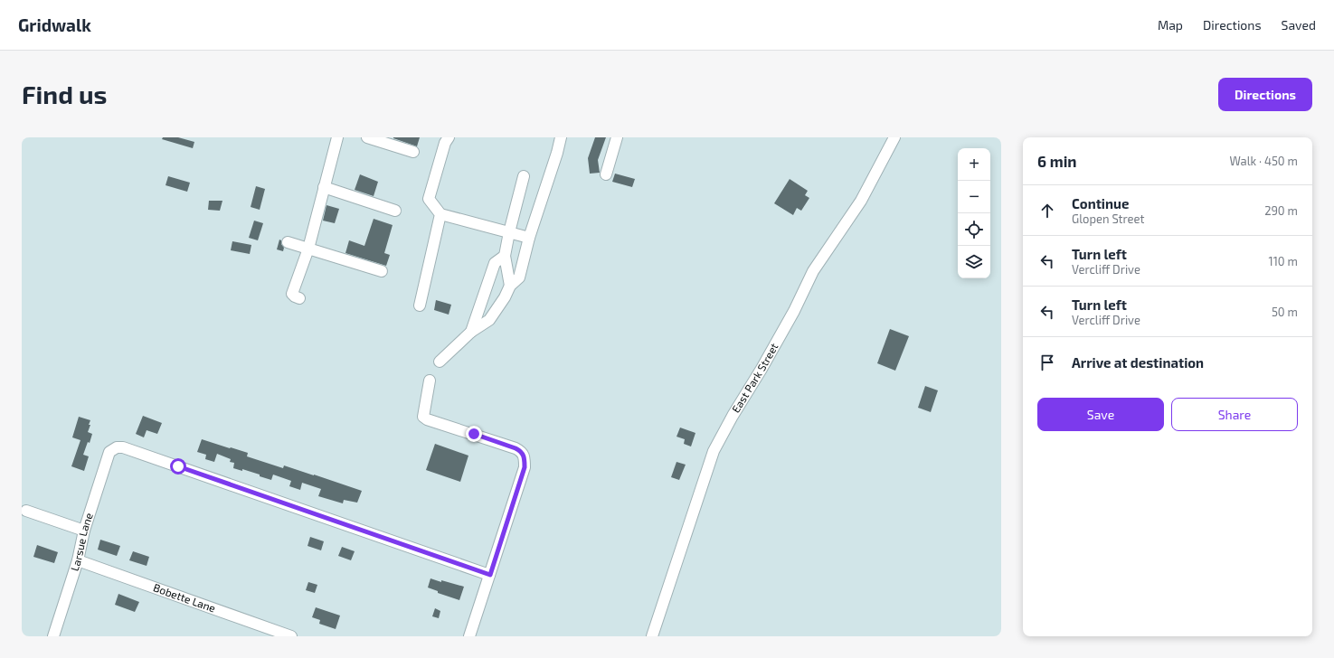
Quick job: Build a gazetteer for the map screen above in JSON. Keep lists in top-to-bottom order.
{
  "streets": {
    "street": ["East Park Street", "Larsue Lane", "Bobette Lane"]
  },
  "crossings": [
    ["Larsue Lane", "Bobette Lane"]
  ],
  "page": {
    "header": "Gridwalk",
    "nav": ["Map", "Directions", "Saved"],
    "buttons": [
      "Directions",
      ["Save", "Share"]
    ],
    "title": "Find us",
    "heading": ["6 min", "Walk · 450 m"],
    "map_buttons": ["+", "−"],
    "list": [
      ["Continue", "Glopen Street", "290 m"],
      ["Turn left", "Vercliff Drive", "110 m"],
      ["Turn left", "Vercliff Drive", "50 m"],
      "Arrive at destination"
    ]
  }
}
